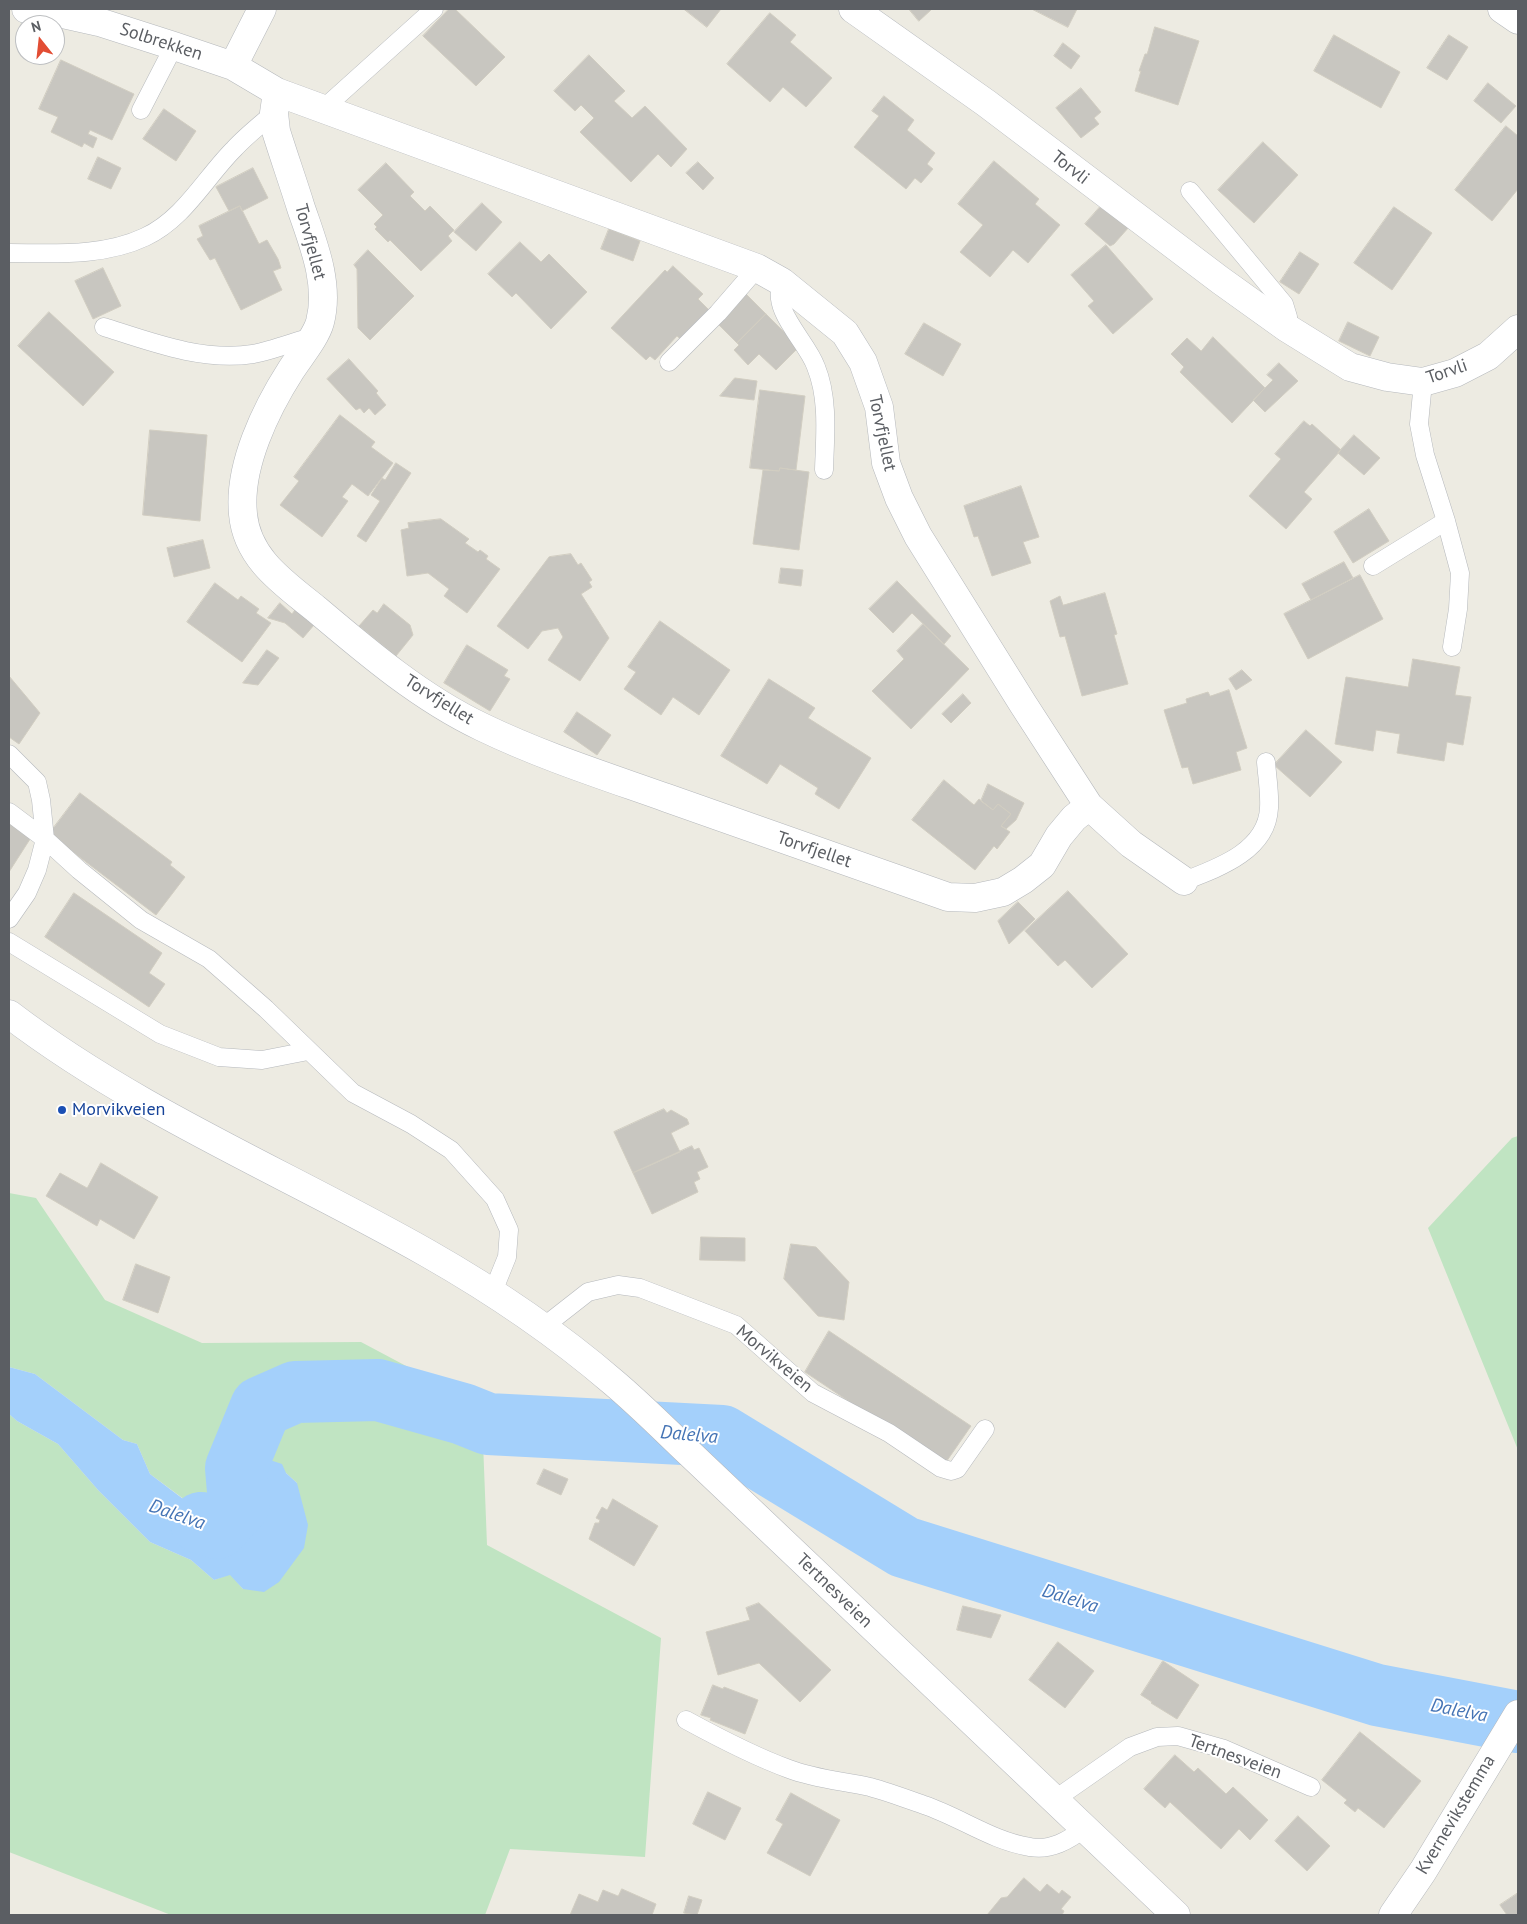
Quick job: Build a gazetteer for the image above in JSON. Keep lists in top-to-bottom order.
{
  "streets": {
    "street": [
      "Solbrekken",
      "Torvli",
      "Torvfjellet",
      "Tertnesveien",
      "Kvernevikstemma"
    ],
    "lane": ["Morvikveien"]
  },
  "crossings": [
    ["Solbrekken", "Torvfjellet"],
    ["Morvikveien", "Tertnesveien"]
  ],
  "water": ["Dalelva"],
  "places": ["Morvikveien"],
  "north": "top"
}
